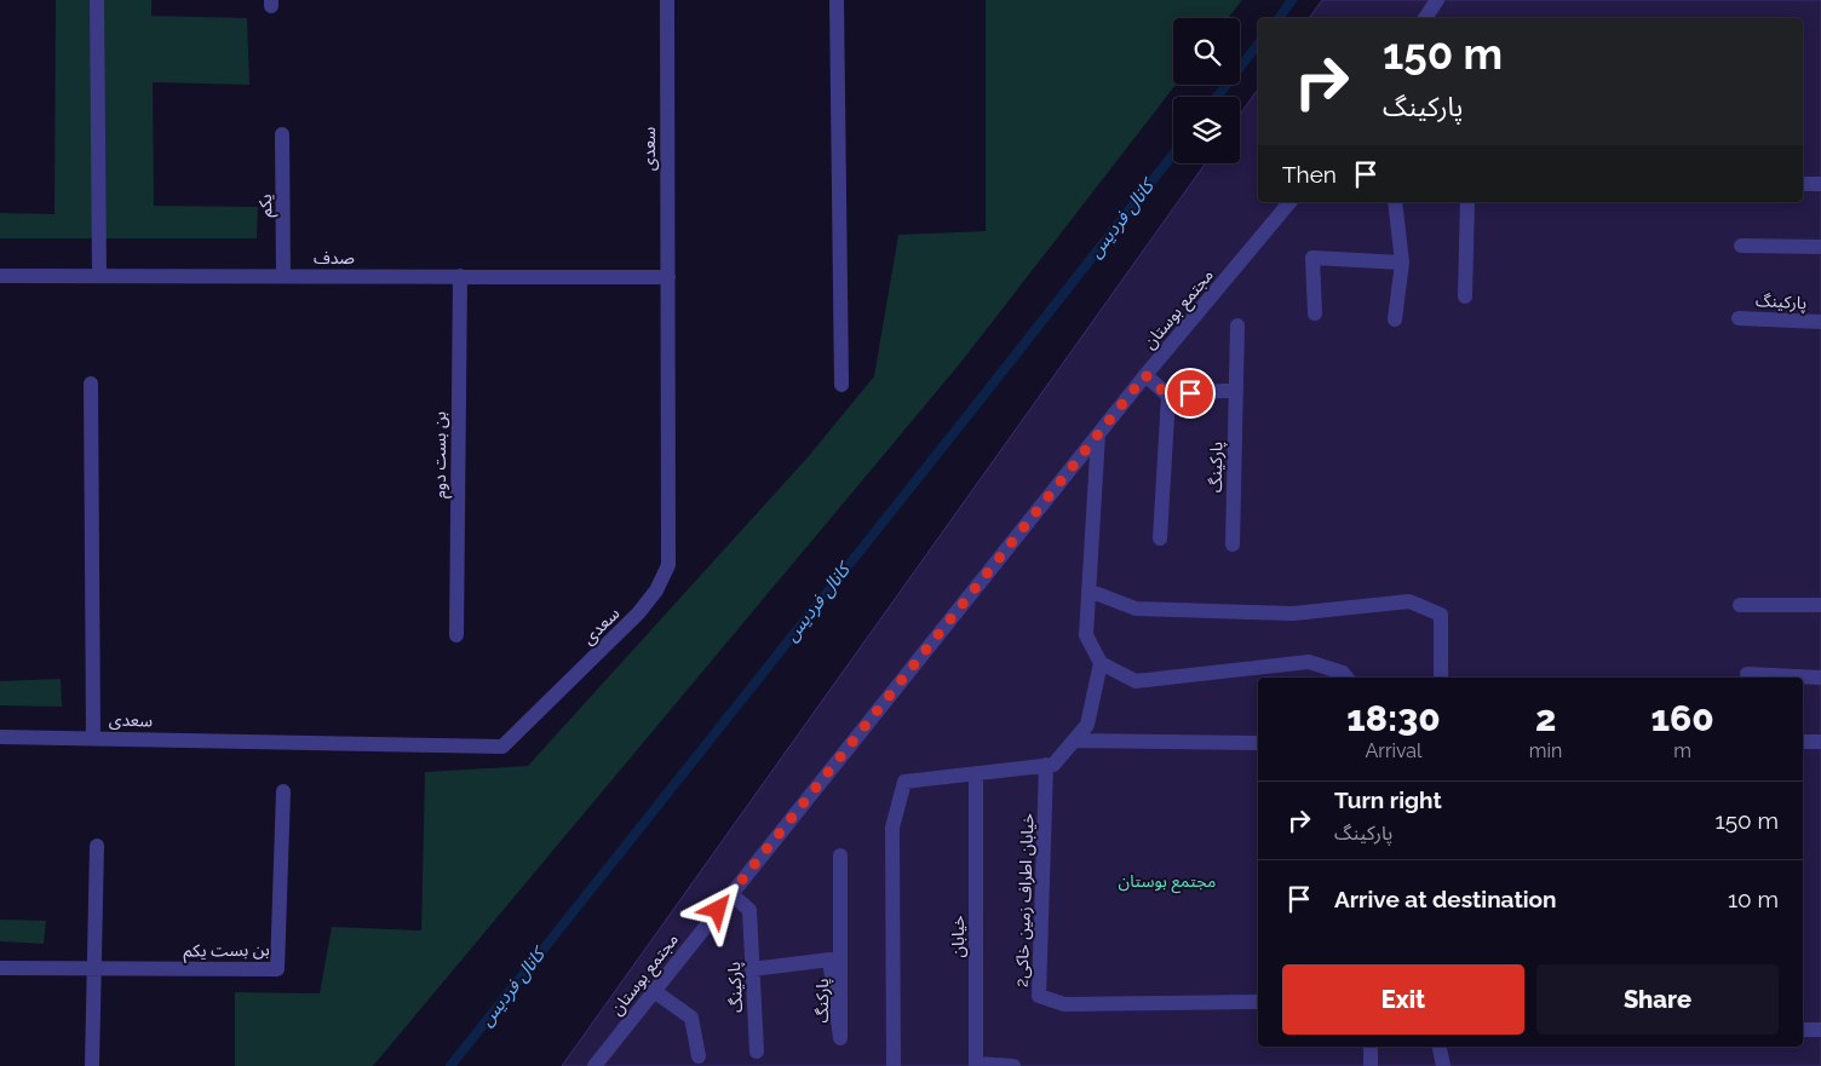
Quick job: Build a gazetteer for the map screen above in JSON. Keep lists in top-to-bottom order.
{
  "streets": {
    "street": [
      "سعدی",
      "یکم",
      "صدف",
      "پارکینگ",
      "مجتمع بوستان",
      "بن بست دوم",
      "خیابان اطراف زمین خاکی2",
      "خیابان",
      "بن بست یکم",
      "پارکنگ"
    ]
  },
  "crossings": [
    ["سعدی", "صدف"],
    ["یکم", "صدف"],
    ["صدف", "بن بست دوم"],
    ["پارکینگ", "مجتمع بوستان"],
    ["پارکینگ", "پارکنگ"]
  ],
  "water": ["کانال فردیس"],
  "parks": ["مجتمع بوستان"],
  "page": {
    "turn": ["150 m", "پارکینگ"],
    "then": "Then",
    "eta": [
      "18:30",
      "Arrival",
      "2",
      "min",
      "160",
      "m"
    ],
    "list": [
      {
        "name": "Turn right",
        "note": "پارکینگ",
        "value": "150 m"
      },
      {
        "name": "Arrive at destination",
        "value": "10 m"
      }
    ],
    "buttons": ["Exit", "Share"]
  }
}
